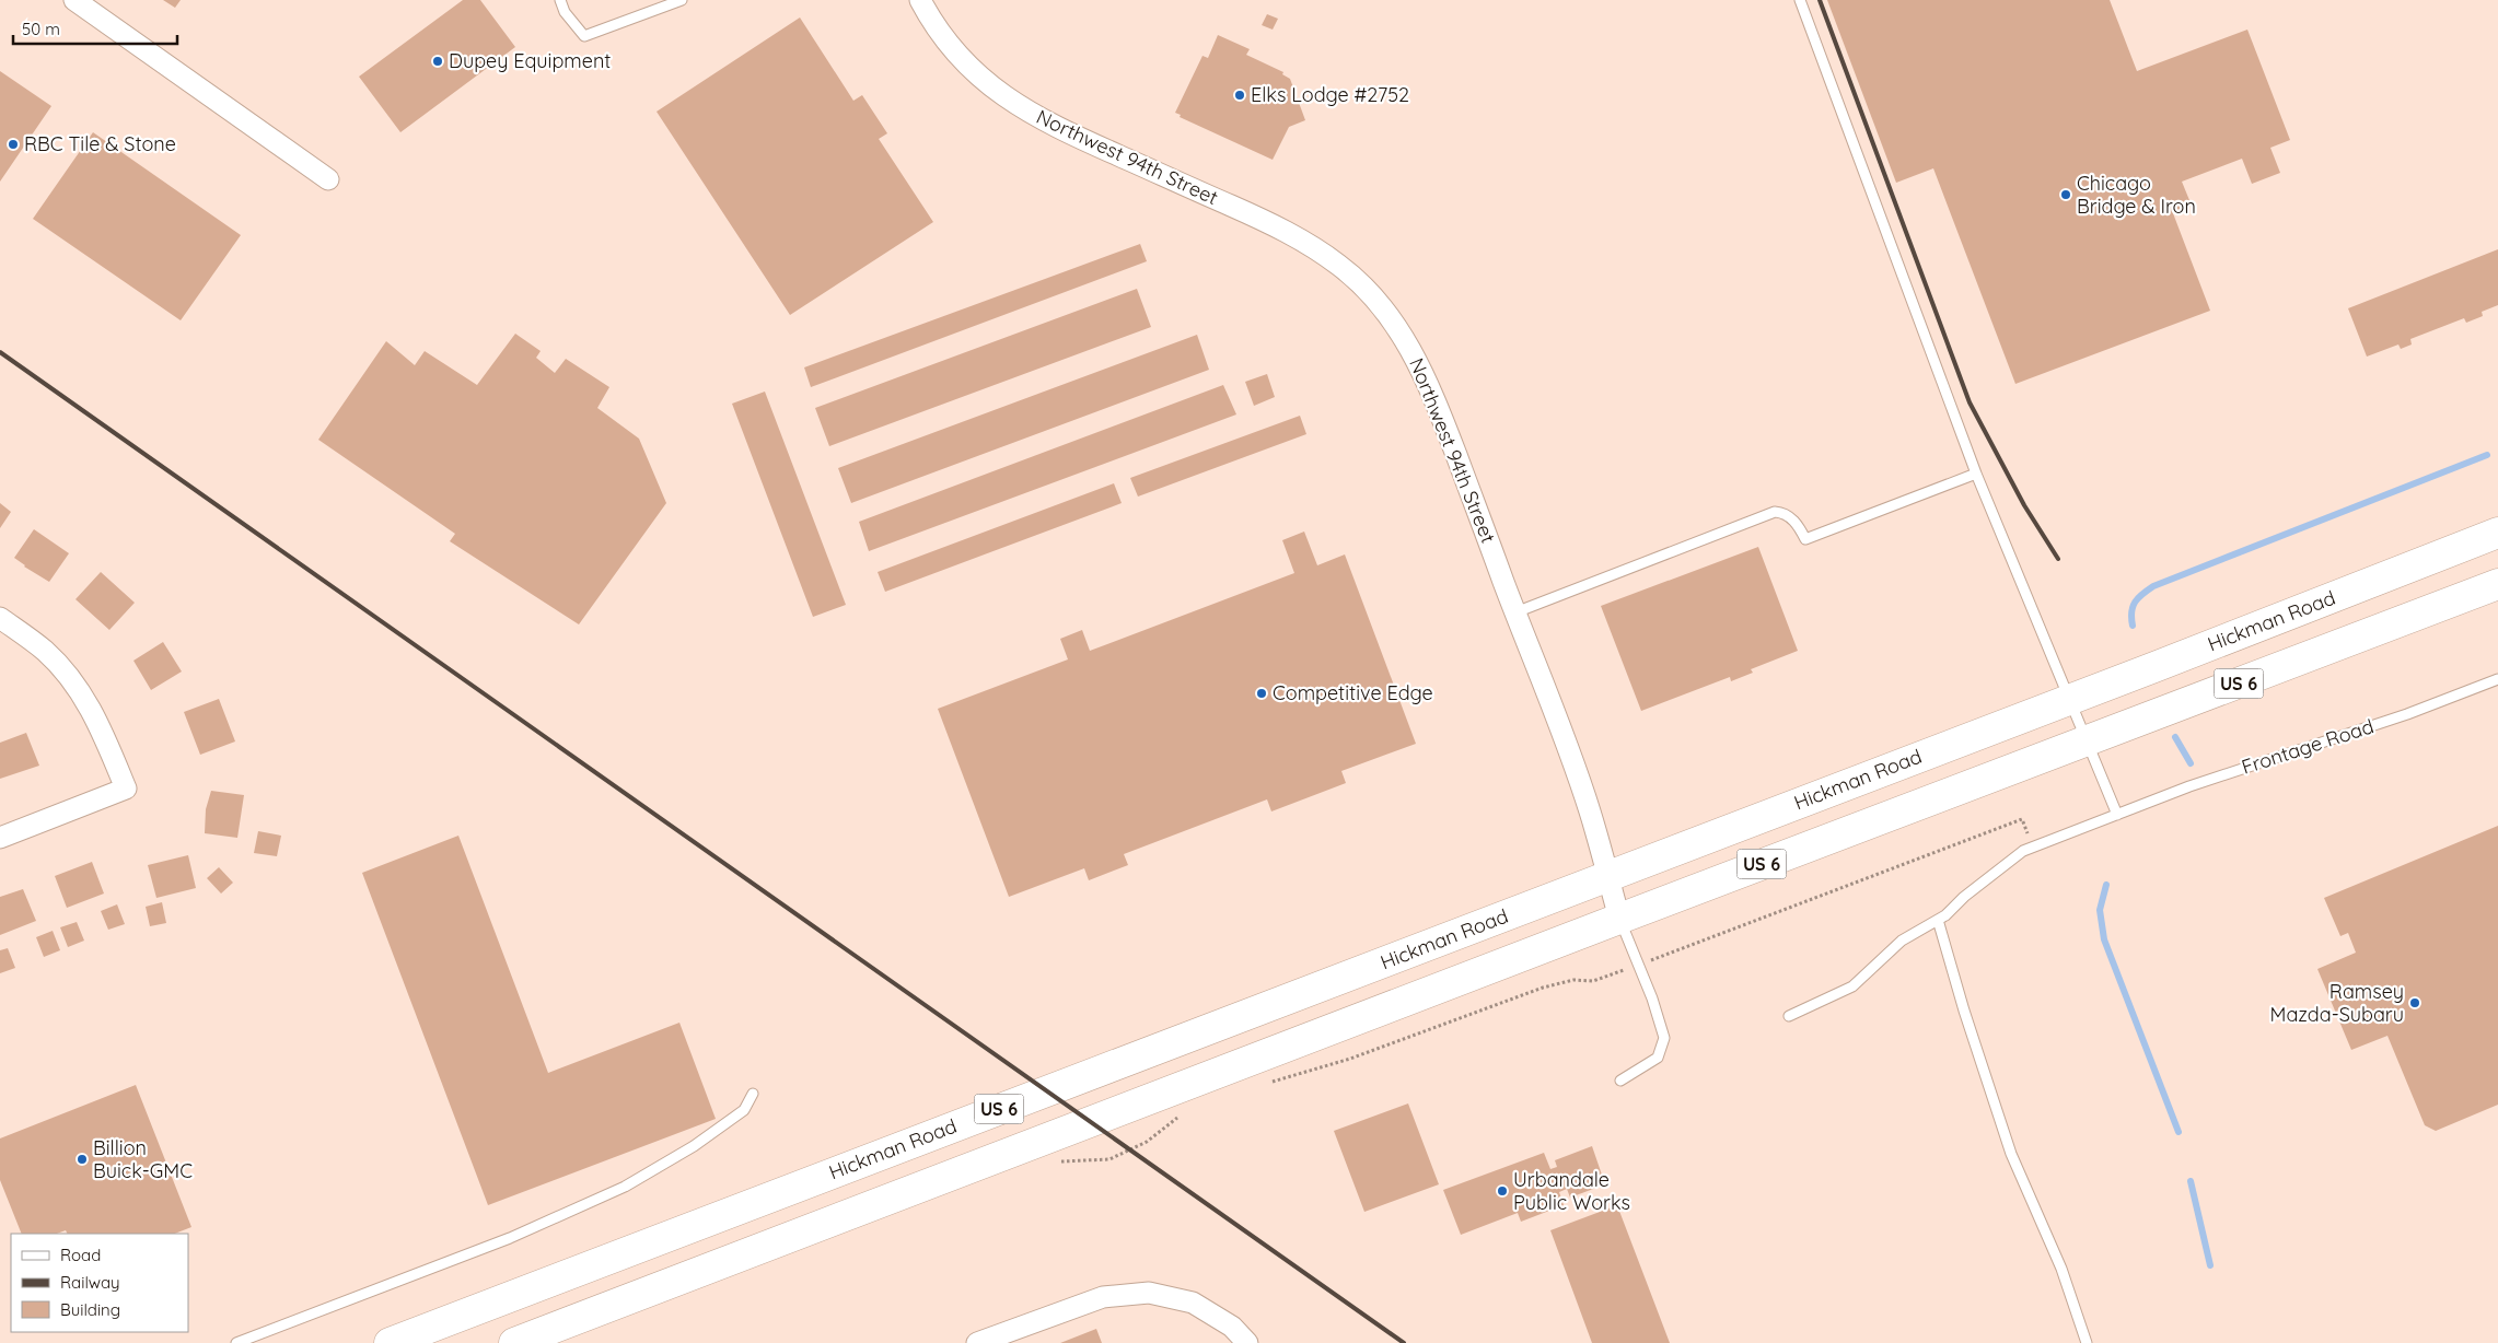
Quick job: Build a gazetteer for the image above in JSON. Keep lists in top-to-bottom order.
{
  "streets": {
    "main road": ["Hickman Road", "US 6"],
    "street": ["Northwest 94th Street"],
    "lane": ["Frontage Road"]
  },
  "crossings": [
    ["Northwest 94th Street", "Hickman Road"],
    ["Northwest 94th Street", "US 6"]
  ],
  "places": [
    "Dupey Equipment",
    "Elks Lodge #2752",
    "RBC Tile & Stone",
    "Chicago Bridge & Iron",
    "Competitive Edge",
    "Ramsey Mazda-Subaru",
    "Billion Buick-GMC",
    "Urbandale Public Works"
  ],
  "legend": ["Road", "Railway", "Building"],
  "scale_bar": "50 m"
}
